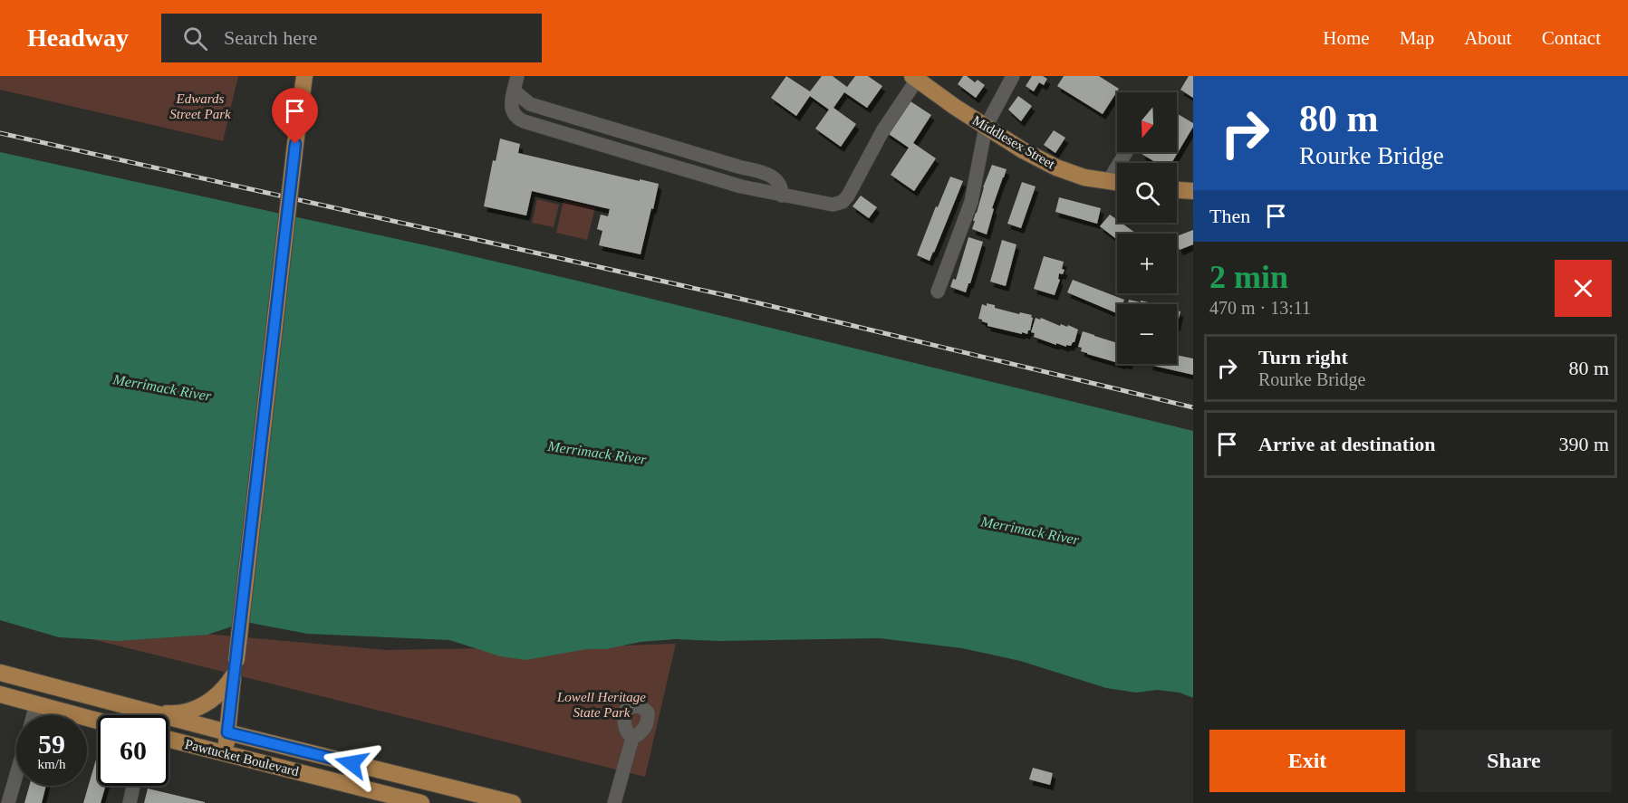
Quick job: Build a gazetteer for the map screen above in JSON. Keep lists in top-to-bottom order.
{
  "streets": {
    "main road": ["Middlesex Street", "Pawtucket Boulevard"]
  },
  "water": ["Merrimack River"],
  "parks": ["Edwards Street Park", "Lowell Heritage State Park"],
  "north": "bottom",
  "page": {
    "header": "Headway",
    "search": "Search here",
    "nav": [
      "Home",
      "Map",
      "About",
      "Contact"
    ],
    "turn": ["80 m", "Rourke Bridge"],
    "map_buttons": ["+", "−"],
    "then": "Then",
    "heading": ["2 min", "470 m · 13:11"],
    "list": [
      {
        "name": "Turn right",
        "note": "Rourke Bridge",
        "value": "80 m"
      },
      {
        "name": "Arrive at destination",
        "value": "390 m"
      }
    ],
    "speed": "59 km/h",
    "limit": "60",
    "buttons": ["Exit", "Share"]
  }
}
